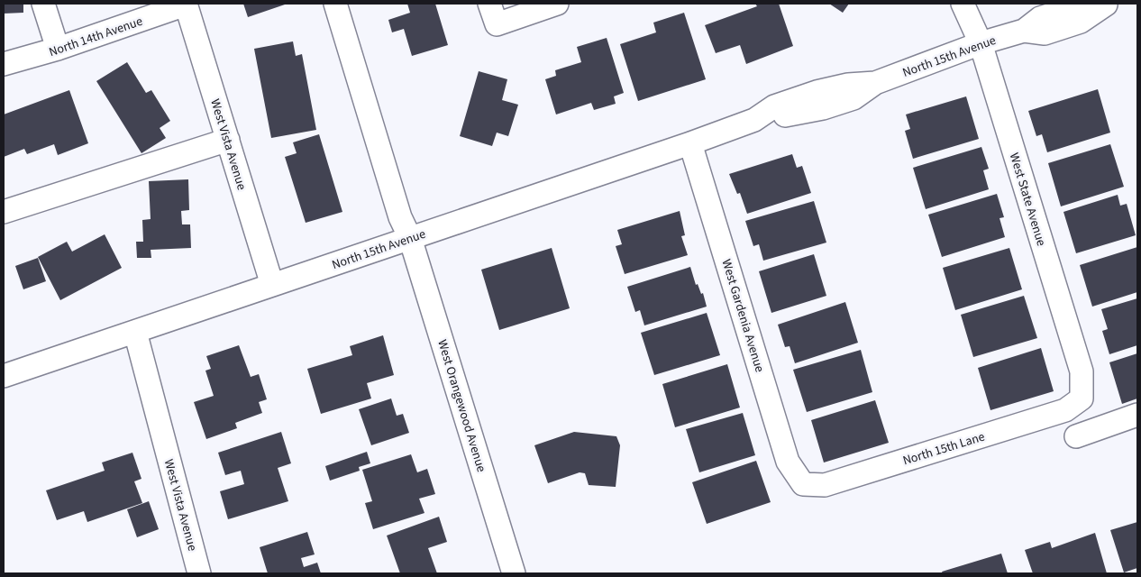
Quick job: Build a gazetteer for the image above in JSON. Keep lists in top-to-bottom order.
{
  "streets": {
    "street": [
      "North 14th Avenue",
      "North 15th Avenue",
      "West Vista Avenue",
      "West State Avenue",
      "West Gardenia Avenue",
      "West Orangewood Avenue",
      "North 15th Lane"
    ]
  },
  "crossings": [
    ["North 14th Avenue", "West Vista Avenue"],
    ["North 15th Avenue", "West Vista Avenue"],
    ["North 15th Avenue", "West State Avenue"],
    ["North 15th Avenue", "West Gardenia Avenue"],
    ["North 15th Avenue", "West Orangewood Avenue"],
    ["West State Avenue", "North 15th Lane"],
    ["West Gardenia Avenue", "North 15th Lane"]
  ]
}
